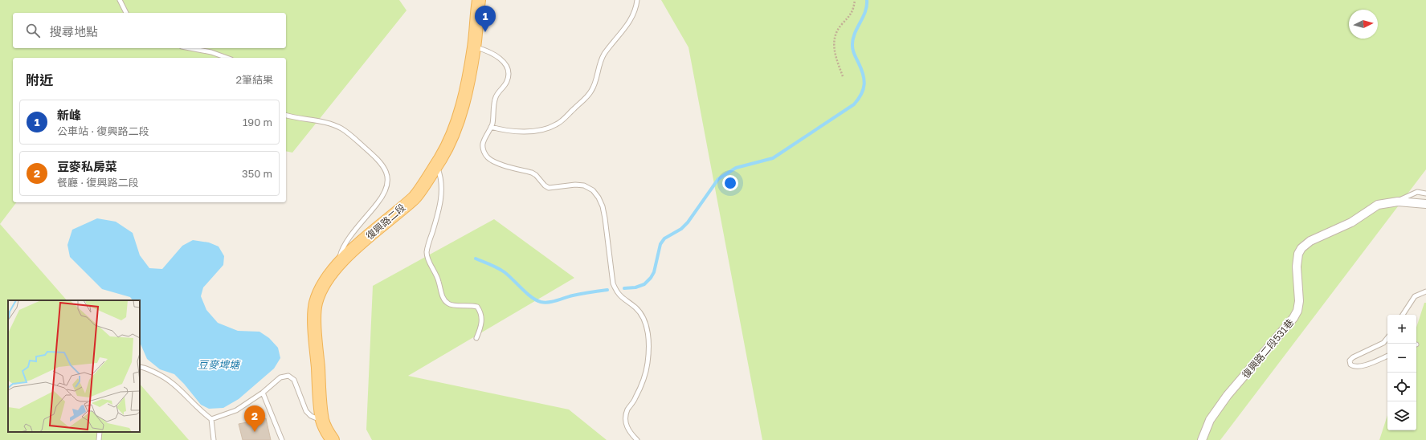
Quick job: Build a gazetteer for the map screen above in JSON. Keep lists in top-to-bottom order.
{
  "streets": {
    "main road": ["復興路二段"],
    "street": ["復興路二段531巷"]
  },
  "water": ["豆麥埤塘"],
  "north": "right",
  "page": {
    "pins": ["1", "2"],
    "search": "搜尋地點",
    "heading": ["附近", "2筆結果"],
    "list": [
      {
        "mark": "1",
        "name": "新峰",
        "note": "公車站 · 復興路二段",
        "value": "190 m"
      },
      {
        "mark": "2",
        "name": "豆麥私房菜",
        "note": "餐廳 · 復興路二段",
        "value": "350 m"
      }
    ],
    "map_buttons": ["+", "−"]
  }
}
